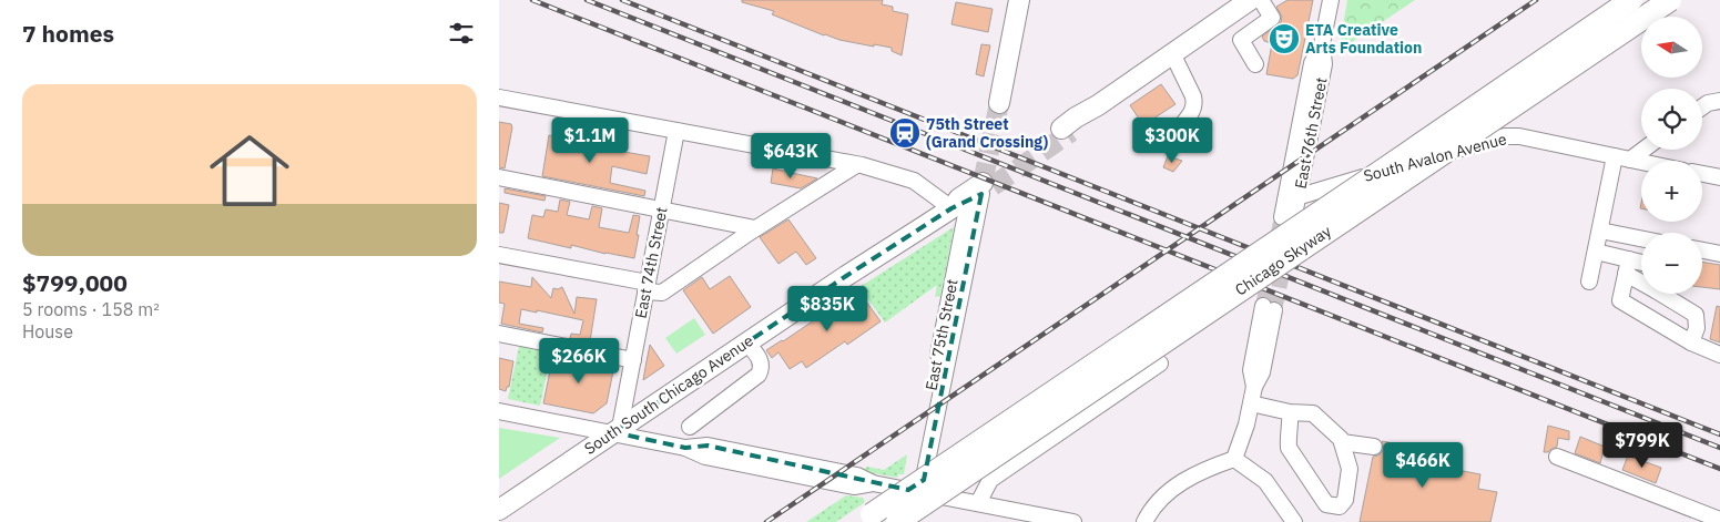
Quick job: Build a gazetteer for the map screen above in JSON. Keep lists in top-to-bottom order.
{
  "streets": {
    "highway": ["Chicago Skyway"],
    "main road": ["South South Chicago Avenue"],
    "street": [
      "East 76th Street",
      "South Avalon Avenue",
      "East 74th Street",
      "East 75th Street"
    ]
  },
  "crossings": [
    ["East 76th Street", "South Avalon Avenue"],
    ["East 74th Street", "South South Chicago Avenue"],
    ["East 75th Street", "South South Chicago Avenue"]
  ],
  "places": {
    "theatre": ["ETA Creative Arts Foundation"],
    "station": ["75th Street (Grand Crossing)"]
  },
  "north": "left",
  "page": {
    "heading": "7 homes",
    "map_buttons": ["+", "−"],
    "list": [
      {
        "name": "$799,000",
        "note": "5 rooms · 158 m² · House"
      }
    ],
    "price": [
      "$1.1M",
      "$300K",
      "$643K",
      "$835K",
      "$266K",
      "$799K",
      "$466K"
    ]
  }
}
